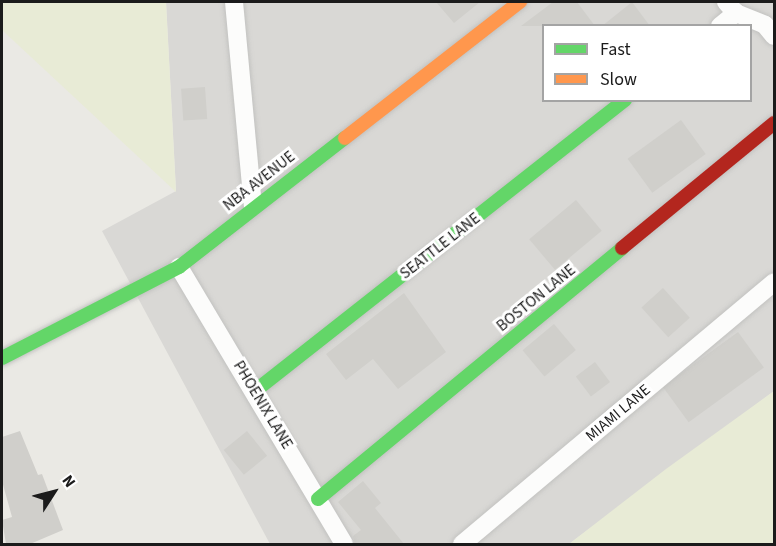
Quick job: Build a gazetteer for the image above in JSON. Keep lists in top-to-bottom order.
{
  "streets": {
    "street": [
      "NBA AVENUE",
      "SEATTLE LANE",
      "BOSTON LANE",
      "PHOENIX LANE",
      "MIAMI LANE"
    ]
  },
  "crossings": [
    ["NBA AVENUE", "PHOENIX LANE"],
    ["SEATTLE LANE", "PHOENIX LANE"],
    ["BOSTON LANE", "PHOENIX LANE"]
  ],
  "legend": ["Fast", "Slow"],
  "north": "top right"
}
